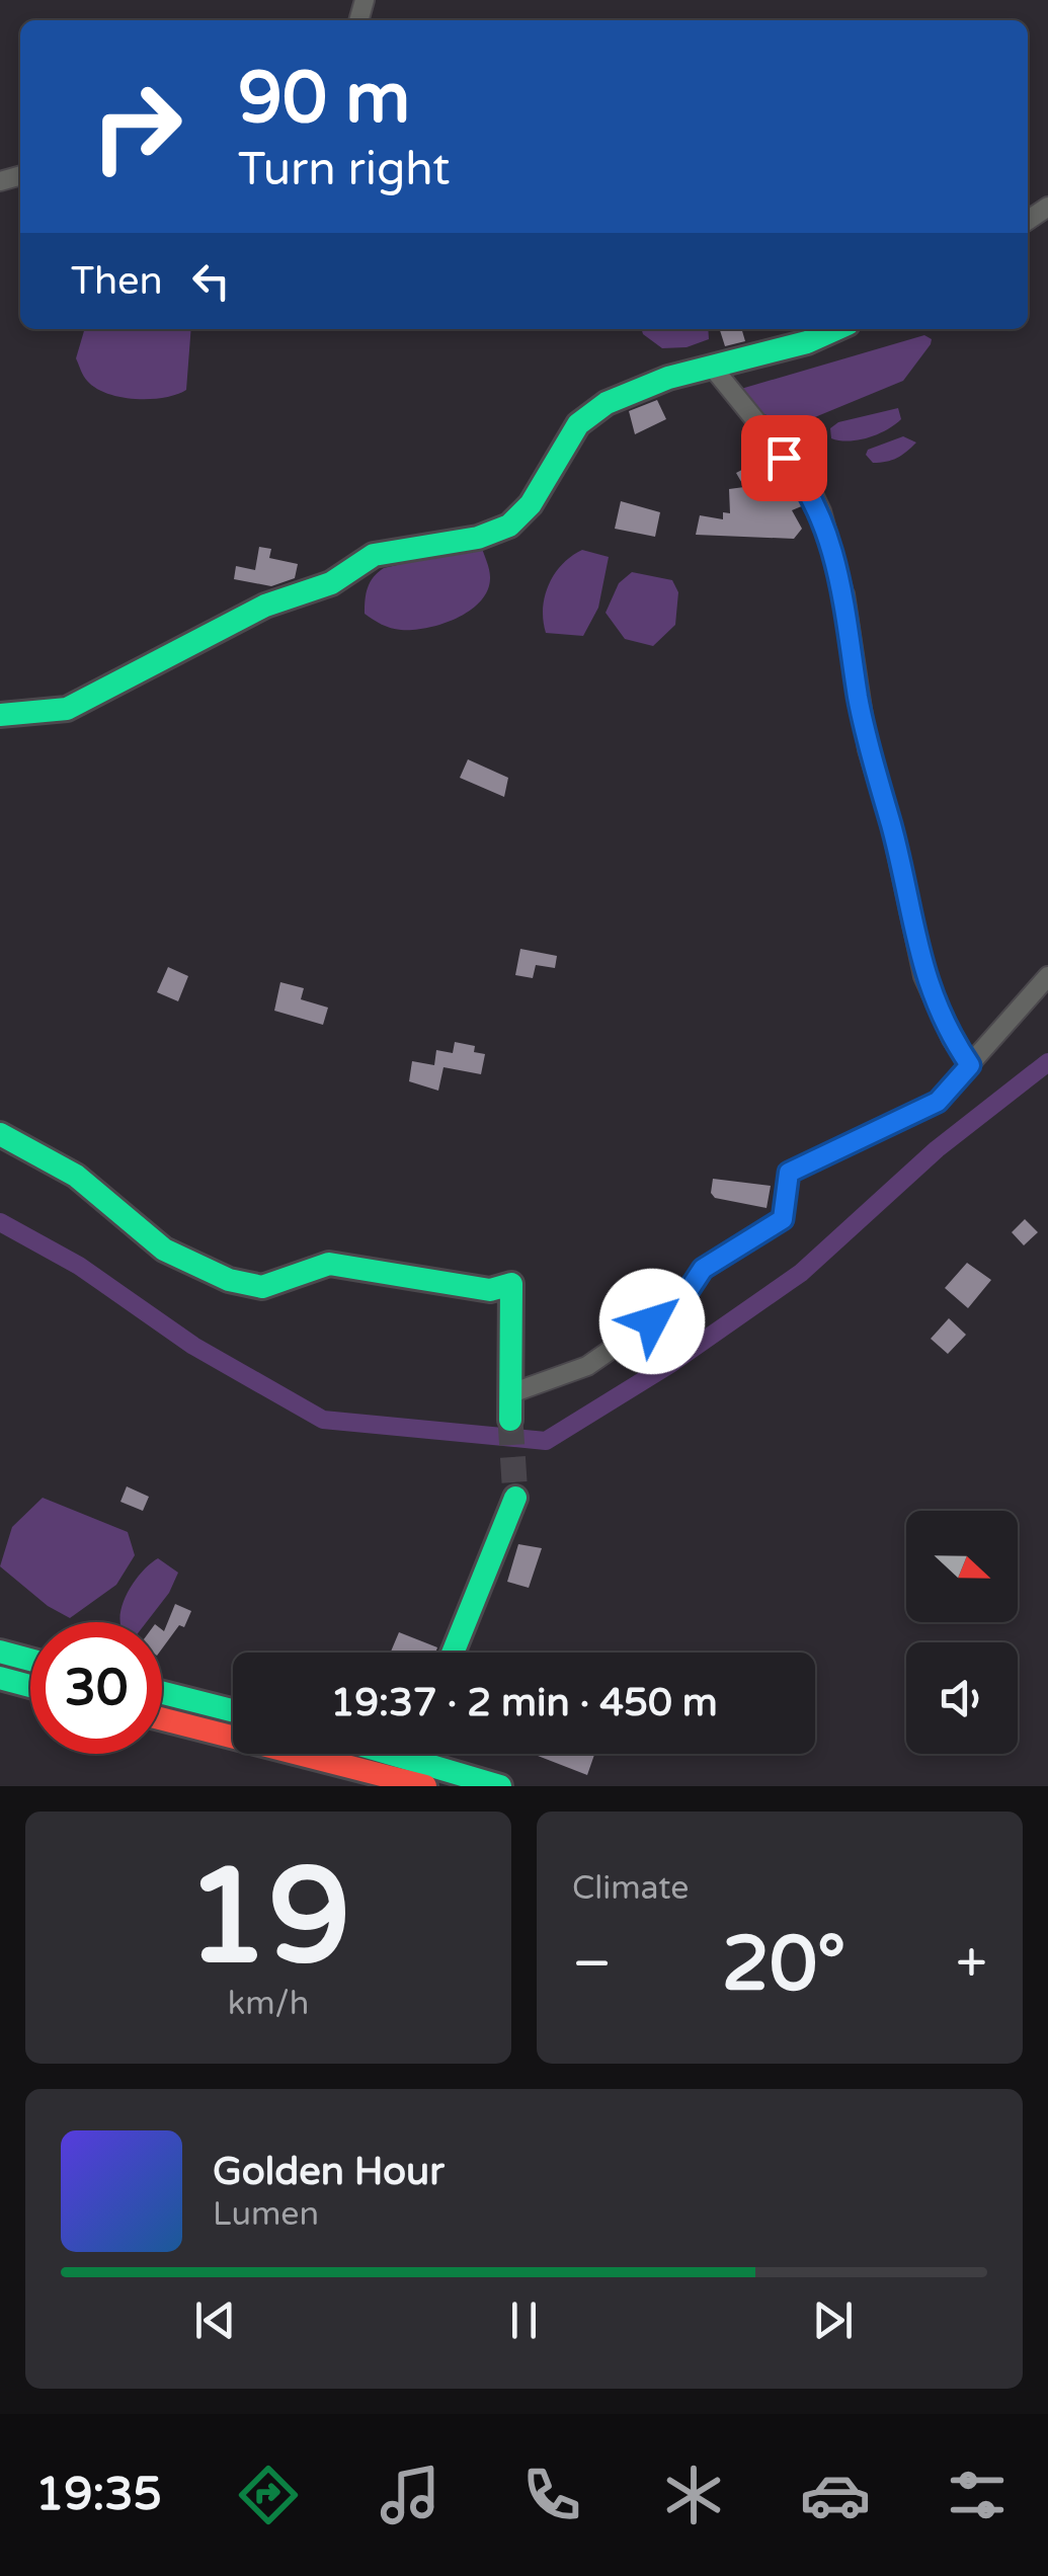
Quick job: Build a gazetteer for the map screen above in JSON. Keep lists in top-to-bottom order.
{
  "north": "right",
  "page": {
    "turn": ["90 m", "Turn right"],
    "then": "Then",
    "limit": "30",
    "trip": "19:37 · 2 min · 450 m",
    "tile": [
      ["19", "km/h"],
      "Climate"
    ],
    "heat": ["−", "20°", "+"],
    "song": ["Golden Hour", "Lumen"],
    "tabs": "19:35"
  }
}
